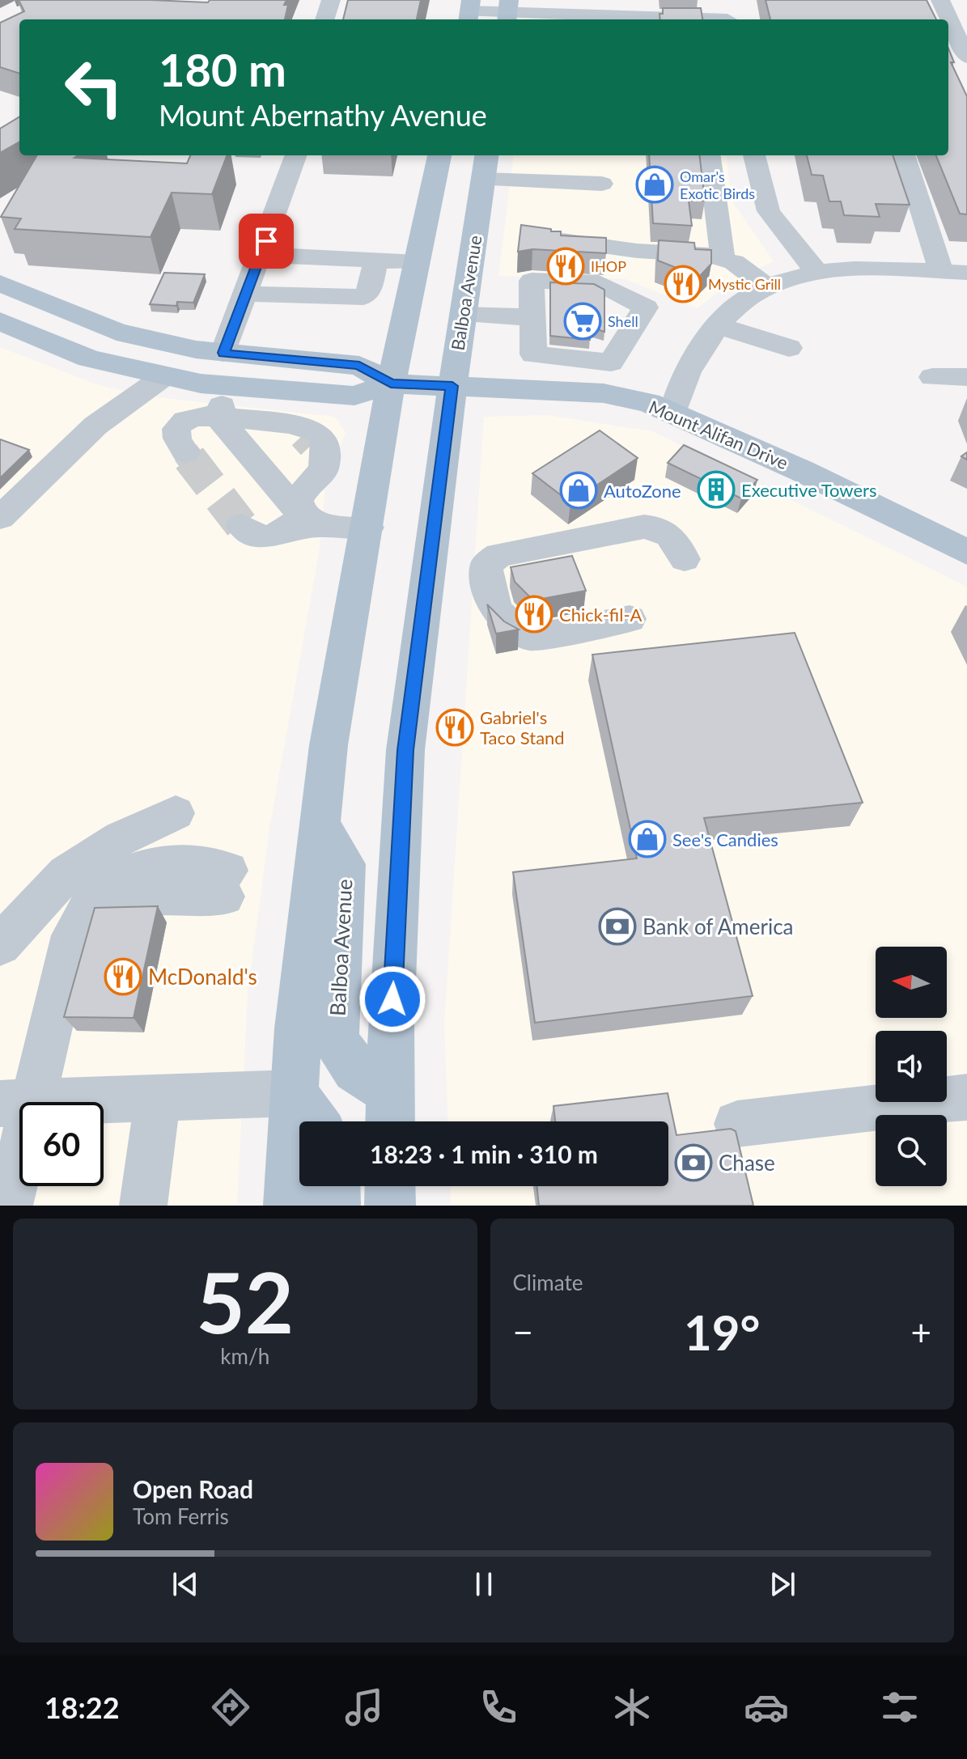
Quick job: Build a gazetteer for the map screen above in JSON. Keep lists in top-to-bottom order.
{
  "streets": {
    "main road": ["Balboa Avenue", "Mount Alifan Drive"]
  },
  "crossings": [
    ["Balboa Avenue", "Mount Alifan Drive"]
  ],
  "places": {
    "shop": ["Omar's Exotic Birds", "AutoZone", "See's Candies"],
    "restaurant": [
      "IHOP",
      "Mystic Grill",
      "Chick-fil-A",
      "Gabriel's Taco Stand",
      "McDonald's"
    ],
    "supermarket": ["Shell"],
    "building": ["Executive Towers"],
    "bank": ["Bank of America", "Chase"]
  },
  "north": "left",
  "page": {
    "turn": ["180 m", "Mount Abernathy Avenue"],
    "limit": "60",
    "trip": "18:23 · 1 min · 310 m",
    "tile": [
      ["52", "km/h"],
      "Climate"
    ],
    "heat": ["−", "19°", "+"],
    "song": ["Open Road", "Tom Ferris"],
    "tabs": "18:22"
  }
}
